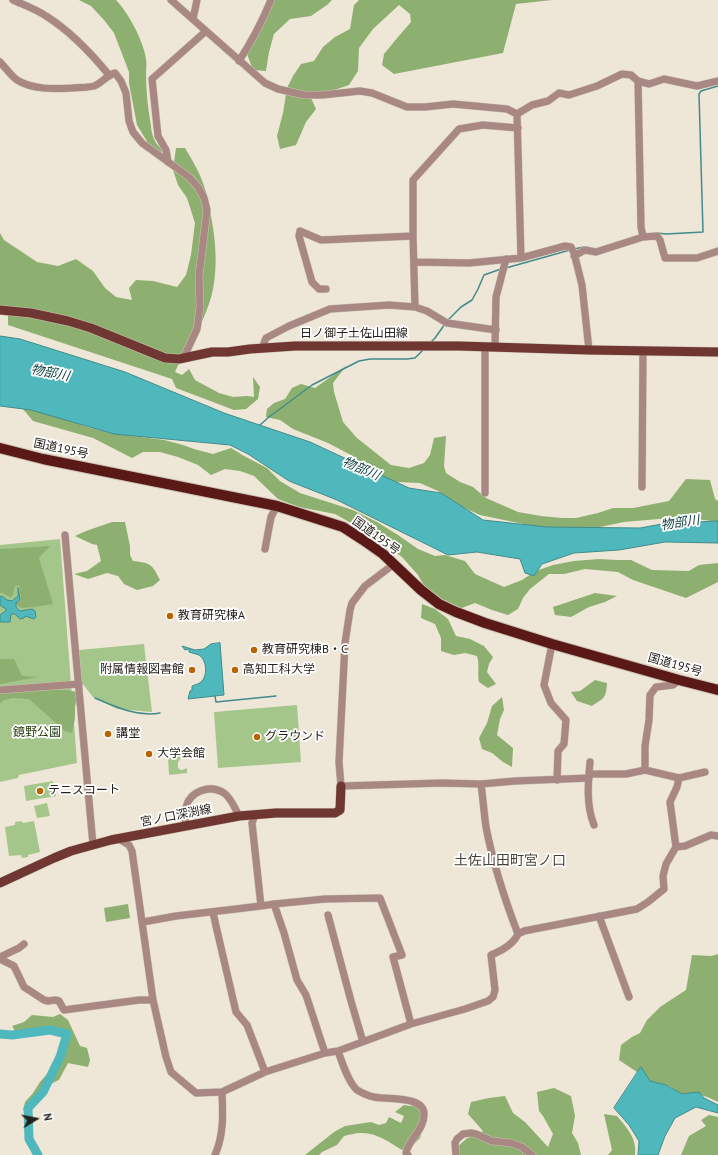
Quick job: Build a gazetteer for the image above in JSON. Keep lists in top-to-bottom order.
{
  "streets": {
    "highway": ["国道195号"],
    "main road": ["日ノ御子土佐山田線", "宮ノ口深渕線"]
  },
  "districts": ["土佐山田町宮ノ口"],
  "water": ["物部川"],
  "parks": ["鏡野公園"],
  "places": [
    "教育研究棟A",
    "教育研究棟B・C",
    "附属情報図書館",
    "高知工科大学",
    "講堂",
    "グラウンド",
    "大学会館",
    "テニスコート"
  ],
  "north": "right"
}
